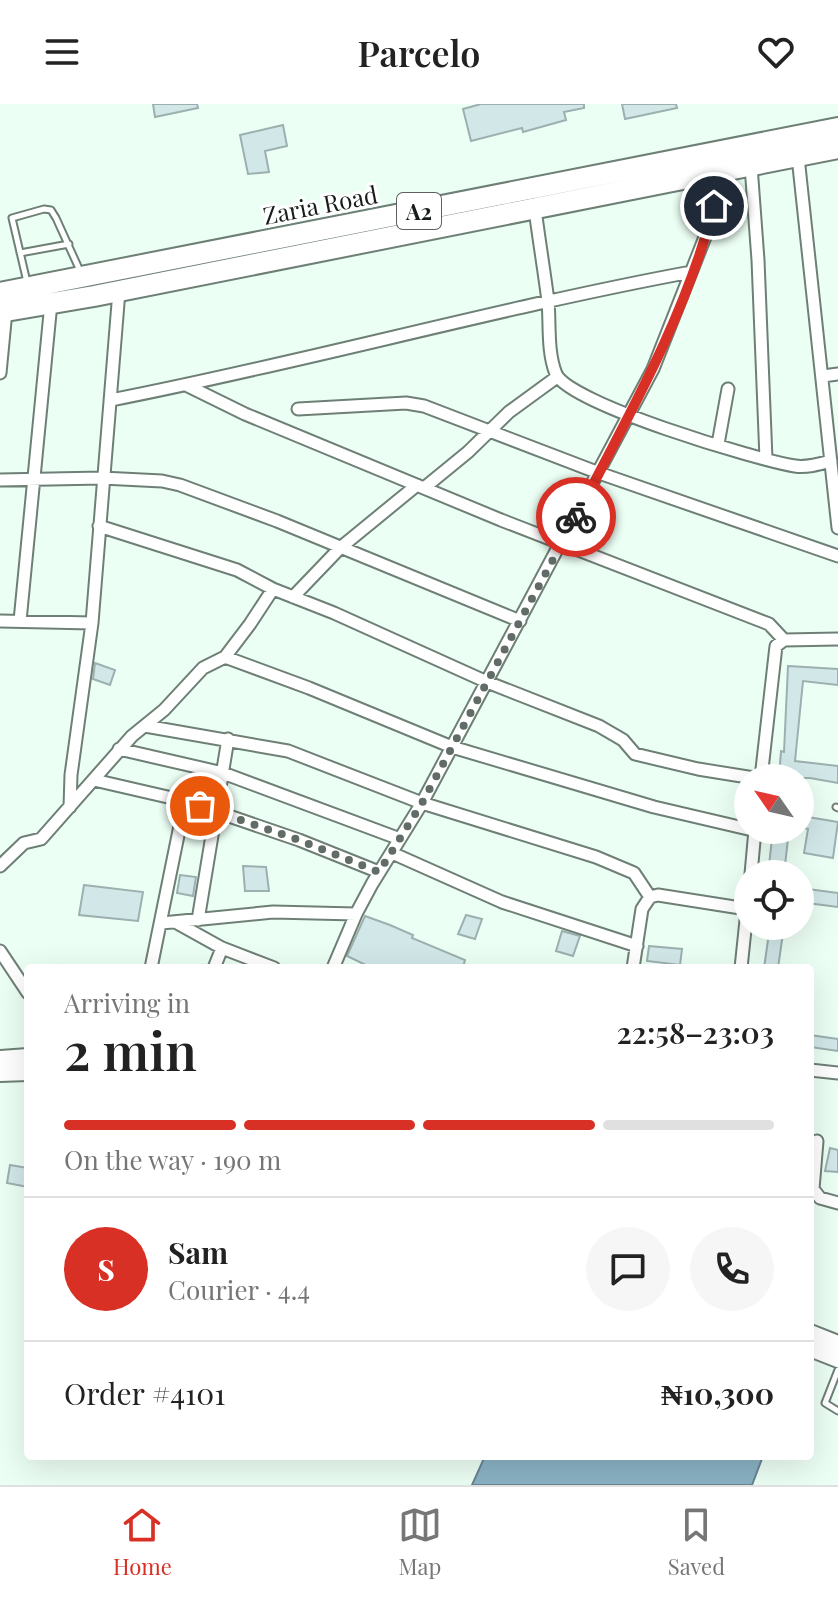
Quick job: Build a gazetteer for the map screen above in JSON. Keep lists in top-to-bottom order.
{
  "streets": {
    "highway": ["Zaria Road", "A2"]
  },
  "north": "top left",
  "page": {
    "header": "Parcelo",
    "heading": ["2 min", "Arriving in", "22:58–23:03"],
    "panel": [
      "Sam",
      "Courier · 4.4",
      "Order #4101",
      "₦10,300"
    ],
    "bar": "On the way · 190 m",
    "round": "S",
    "tabs": ["Home", "Map", "Saved"]
  }
}
